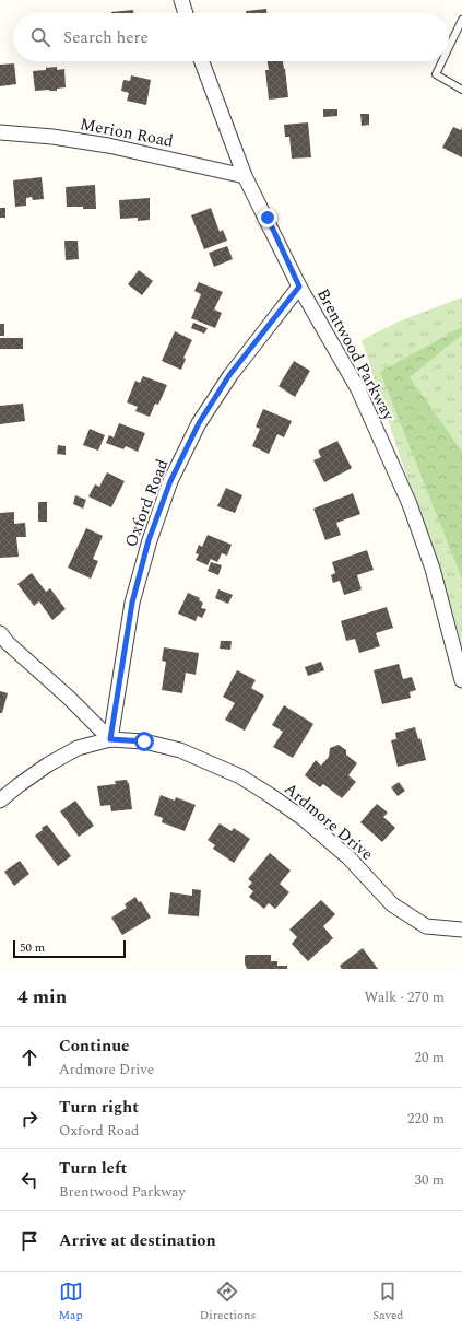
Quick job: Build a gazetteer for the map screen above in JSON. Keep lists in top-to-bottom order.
{
  "streets": {
    "street": [
      "Merion Road",
      "Brentwood Parkway",
      "Oxford Road",
      "Ardmore Drive"
    ]
  },
  "crossings": [
    ["Merion Road", "Brentwood Parkway"],
    ["Brentwood Parkway", "Oxford Road"],
    ["Oxford Road", "Ardmore Drive"]
  ],
  "scale_bar": "50 m",
  "page": {
    "search": "Search here",
    "scale": "50 m",
    "heading": ["4 min", "Walk · 270 m"],
    "list": [
      ["Continue", "Ardmore Drive", "20 m"],
      ["Turn right", "Oxford Road", "220 m"],
      ["Turn left", "Brentwood Parkway", "30 m"],
      "Arrive at destination"
    ],
    "nav": ["Map", "Directions", "Saved"]
  }
}
